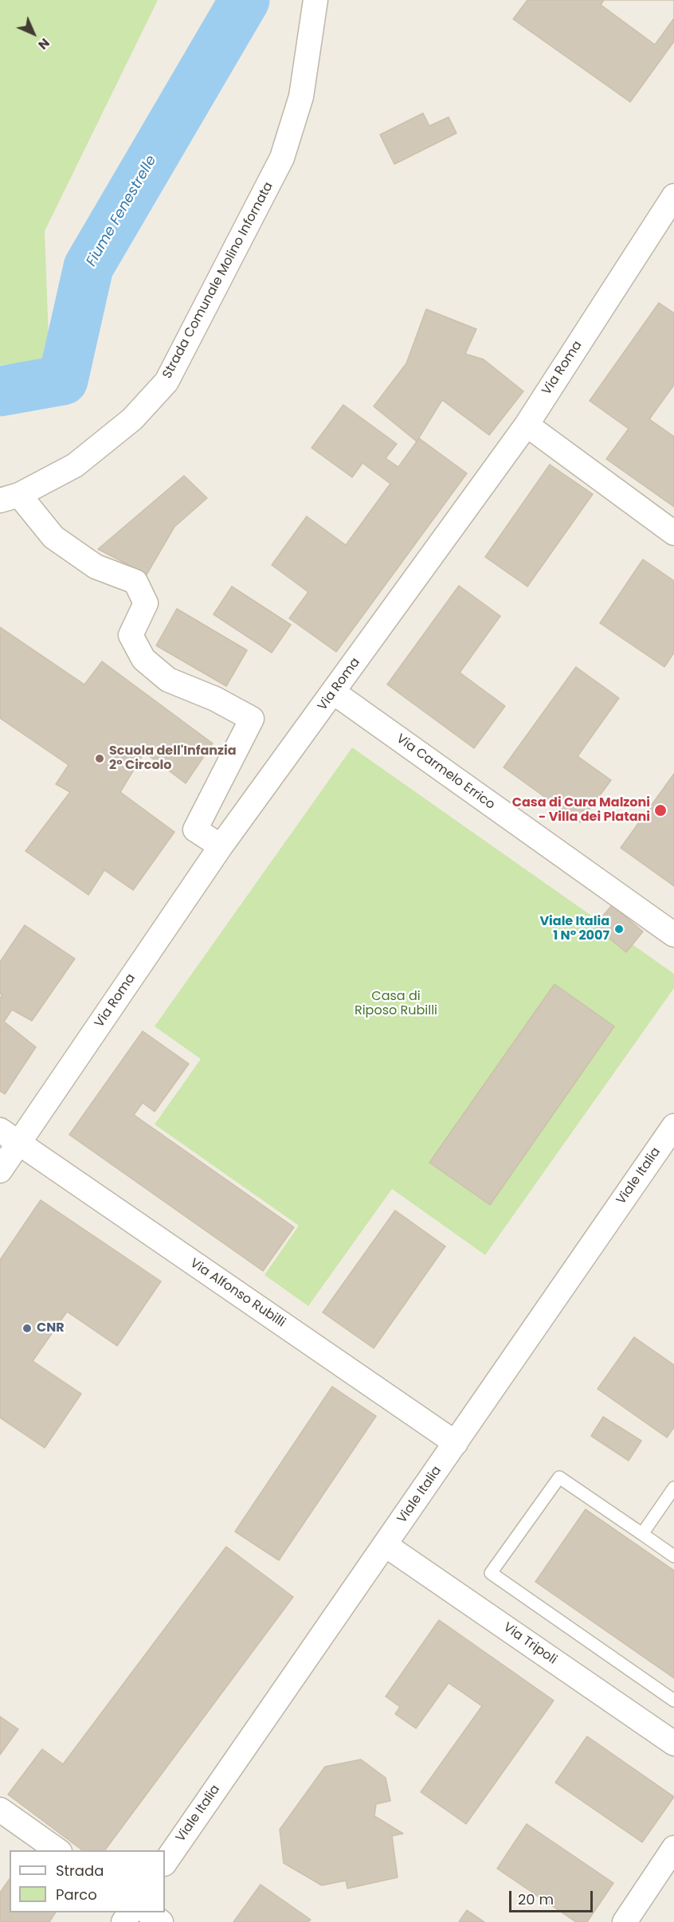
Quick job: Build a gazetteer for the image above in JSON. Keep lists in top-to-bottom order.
{
  "streets": {
    "street": [
      "Strada Comunale Molino Infornata",
      "Via Roma",
      "Via Carmelo Errico",
      "Viale Italia",
      "Via Alfonso Rubilli",
      "Via Tripoli"
    ]
  },
  "crossings": [
    ["Via Roma", "Via Carmelo Errico"],
    ["Via Roma", "Via Alfonso Rubilli"],
    ["Viale Italia", "Via Alfonso Rubilli"],
    ["Viale Italia", "Via Tripoli"]
  ],
  "water": ["Fiume Fenestrelle"],
  "parks": ["Casa di Riposo Rubilli"],
  "places": [
    "Scuola dell'Infanzia 2° Circolo",
    "Casa di Cura Malzoni - Villa dei Platani",
    "Viale Italia 1 N° 2007",
    "CNR"
  ],
  "legend": ["Strada", "Parco"],
  "scale_bar": "20 m",
  "north": "bottom right"
}
